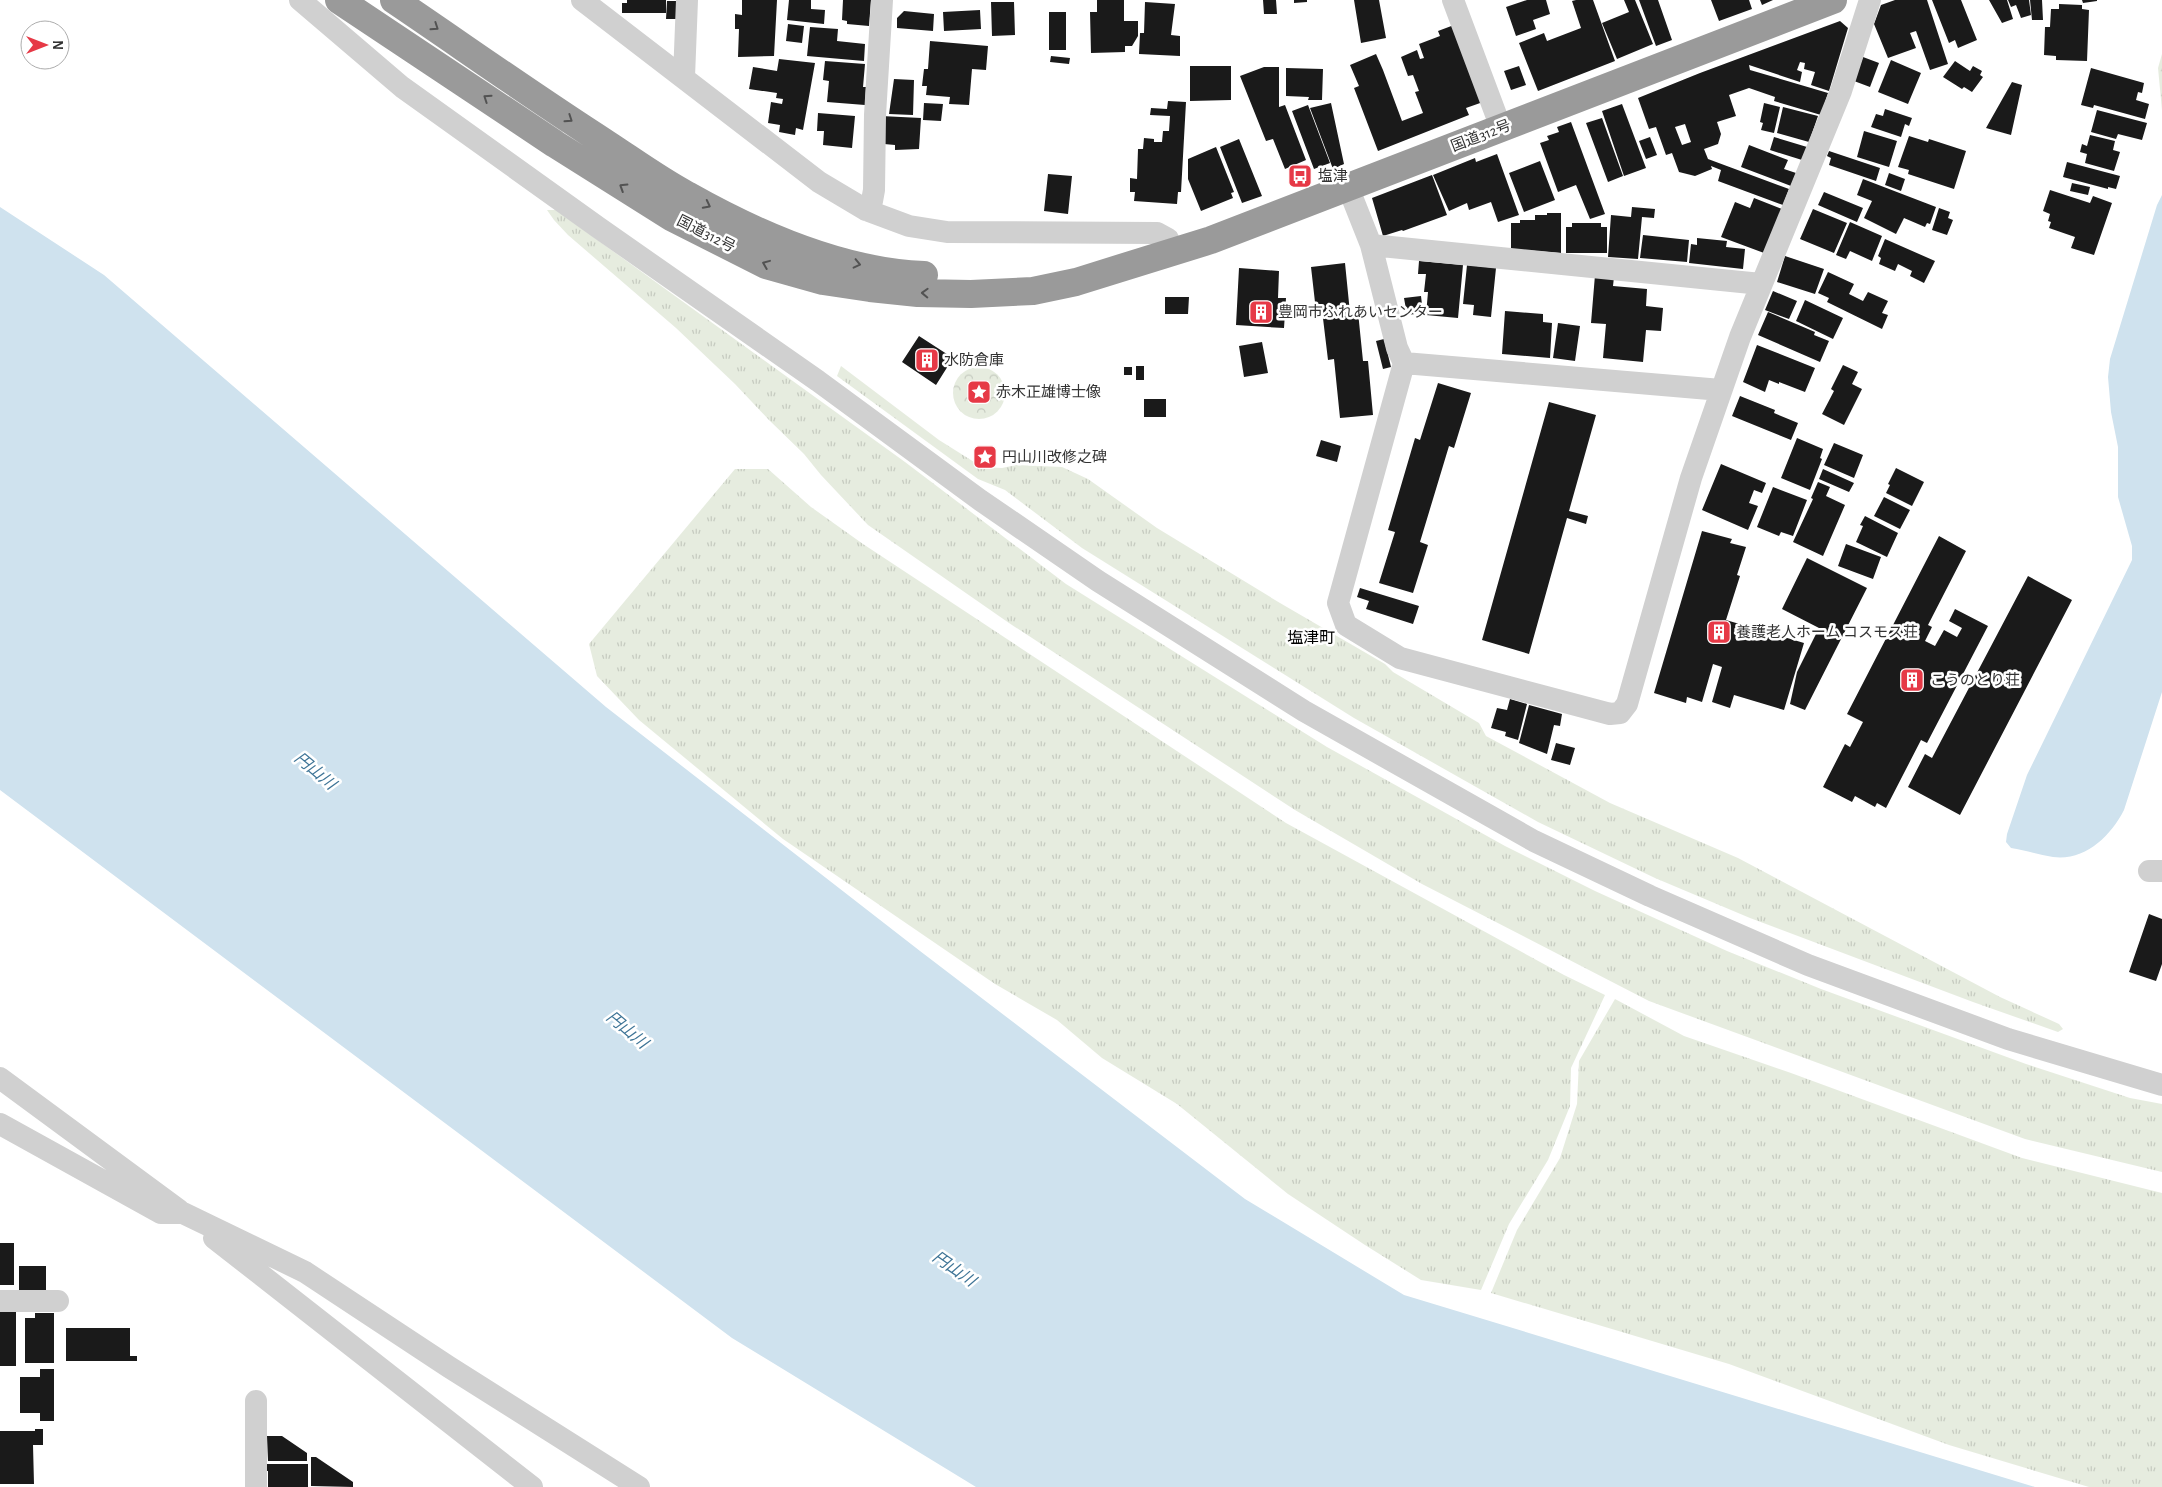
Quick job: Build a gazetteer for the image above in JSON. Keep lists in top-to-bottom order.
{
  "streets": {
    "highway": ["国道312号"]
  },
  "districts": ["塩津町"],
  "water": ["円山川"],
  "places": {
    "bus stop": ["塩津"],
    "building": [
      "豊岡市ふれあいセンター",
      "水防倉庫",
      "養護老人ホーム コスモス荘",
      "こうのとり荘"
    ],
    "place": ["赤木正雄博士像", "円山川改修之碑"]
  },
  "north": "right"
}
